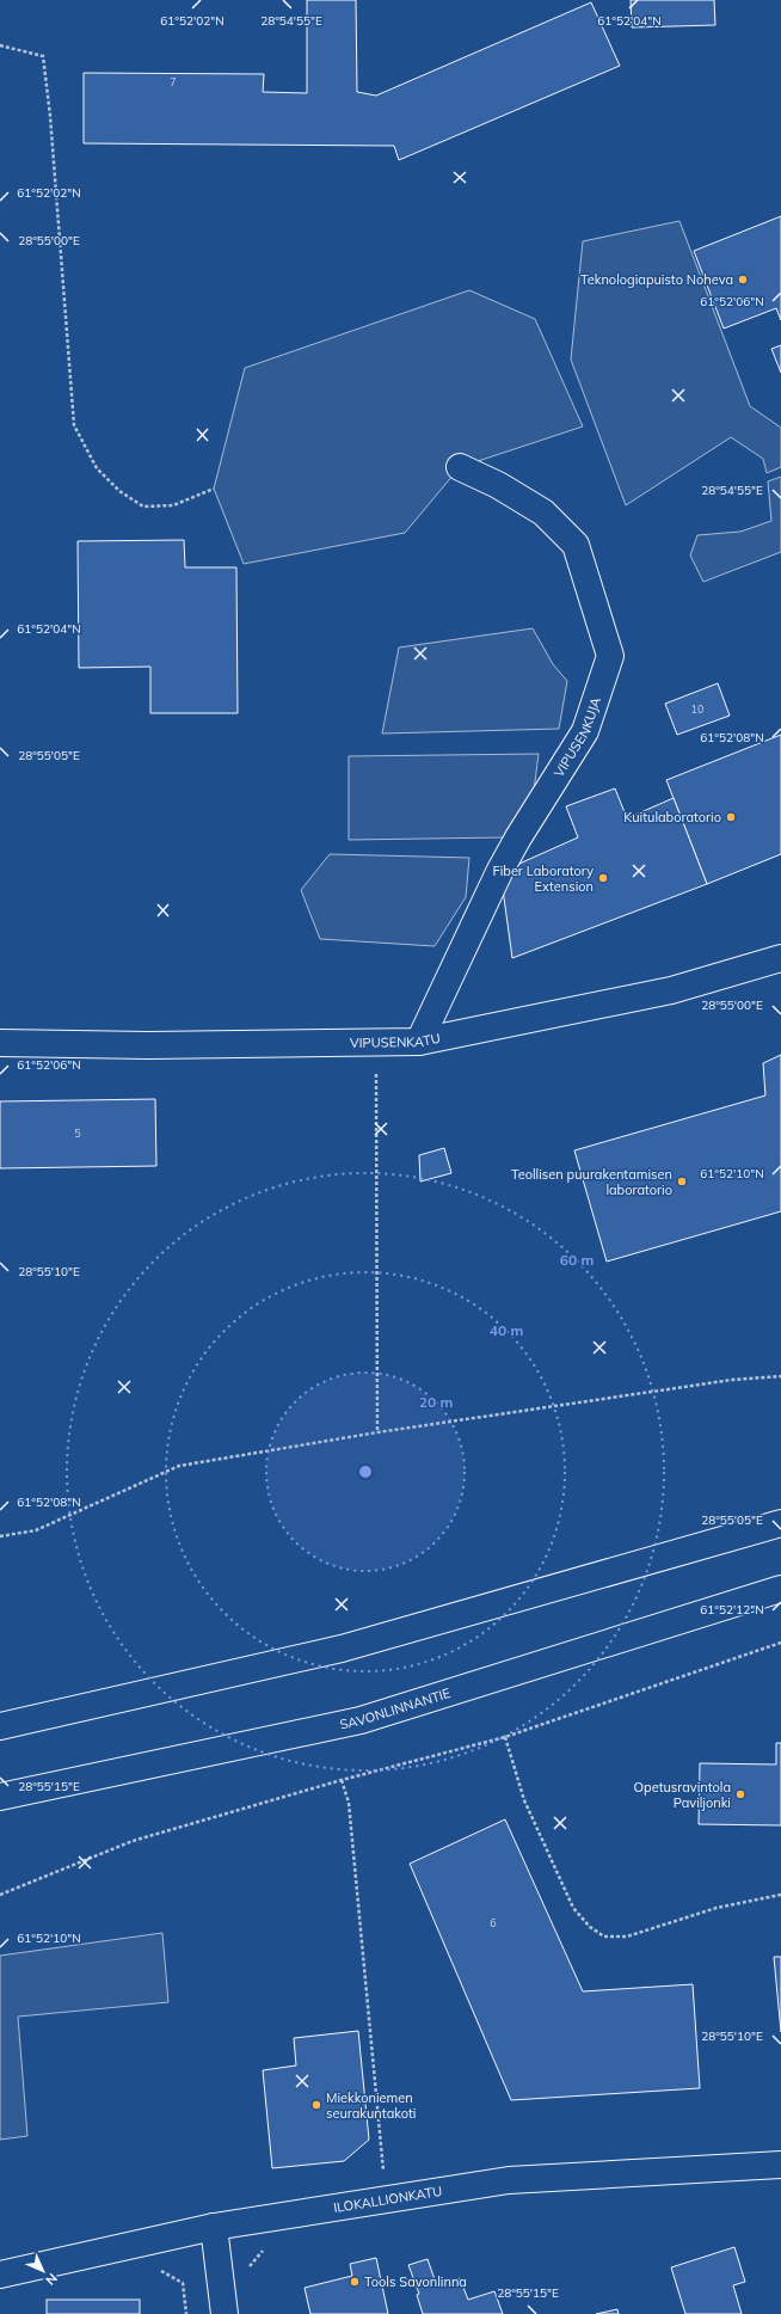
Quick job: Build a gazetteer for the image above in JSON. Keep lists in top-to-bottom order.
{
  "streets": {
    "main road": [
      "VIPUSENKUJA",
      "VIPUSENKATU",
      "SAVONLINNANTIE",
      "ILOKALLIONKATU"
    ]
  },
  "crossings": [
    ["VIPUSENKUJA", "VIPUSENKATU"]
  ],
  "places": [
    "Teknologiapuisto Noheva",
    "Kuitulaboratorio",
    "Fiber Laboratory Extension",
    "Teollisen puurakentamisen laboratorio",
    "Opetusravintola Paviljonki",
    "Miekkoniemen seurakuntakoti",
    "Tools Savonlinna"
  ],
  "house_numbers": [
    "7",
    "10",
    "5",
    "6"
  ],
  "north": "bottom right",
  "coordinates": [
    "61°52'02\"N",
    "28°54'55\"E",
    "61°52'04\"N",
    "28°55'00\"E",
    "61°52'06\"N",
    "61°52'08\"N",
    "28°55'05\"E",
    "61°52'10\"N",
    "28°55'10\"E",
    "61°52'12\"N",
    "28°55'15\"E"
  ],
  "rings": ["60 m", "40 m", "20 m"]
}
